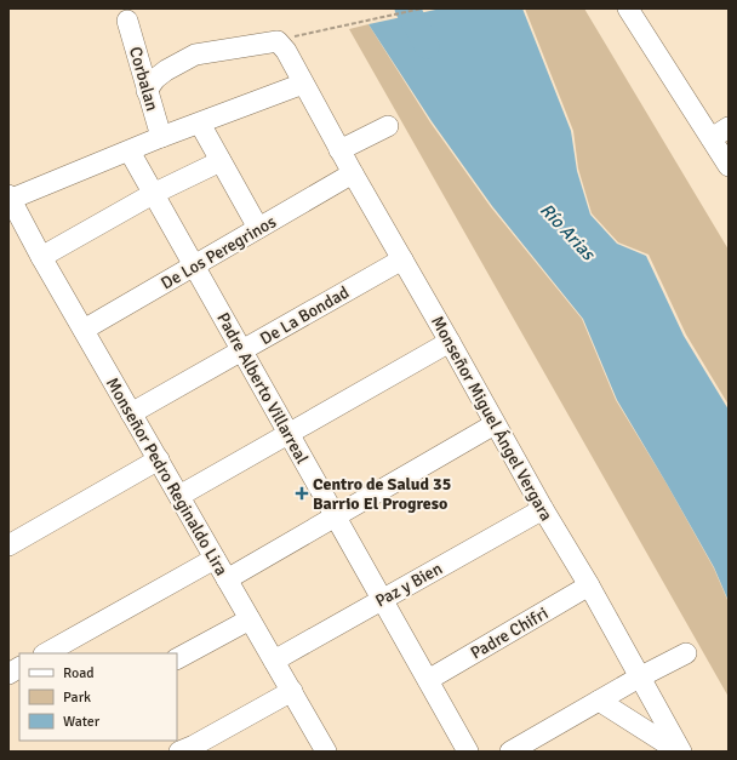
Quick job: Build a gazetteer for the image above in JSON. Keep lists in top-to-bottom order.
{
  "streets": {
    "street": [
      "Corbalan",
      "De Los Peregrinos",
      "De La Bondad",
      "Padre Alberto Villarreal",
      "Monseñor Miguel Ángel Vergara",
      "Monseñor Pedro Reginaldo Lira",
      "Paz y Bien",
      "Padre Chifri"
    ]
  },
  "crossings": [
    ["De Los Peregrinos", "Padre Alberto Villarreal"],
    ["De Los Peregrinos", "Monseñor Miguel Ángel Vergara"],
    ["De Los Peregrinos", "Monseñor Pedro Reginaldo Lira"],
    ["De La Bondad", "Padre Alberto Villarreal"],
    ["De La Bondad", "Monseñor Miguel Ángel Vergara"],
    ["De La Bondad", "Monseñor Pedro Reginaldo Lira"],
    ["Padre Alberto Villarreal", "Paz y Bien"],
    ["Padre Alberto Villarreal", "Padre Chifri"],
    ["Monseñor Miguel Ángel Vergara", "Paz y Bien"],
    ["Monseñor Miguel Ángel Vergara", "Padre Chifri"],
    ["Monseñor Pedro Reginaldo Lira", "Paz y Bien"]
  ],
  "water": ["Río Arias"],
  "places": {
    "health": ["Centro de Salud 35 Barrio El Progreso"]
  },
  "legend": ["Road", "Park", "Water"]
}
